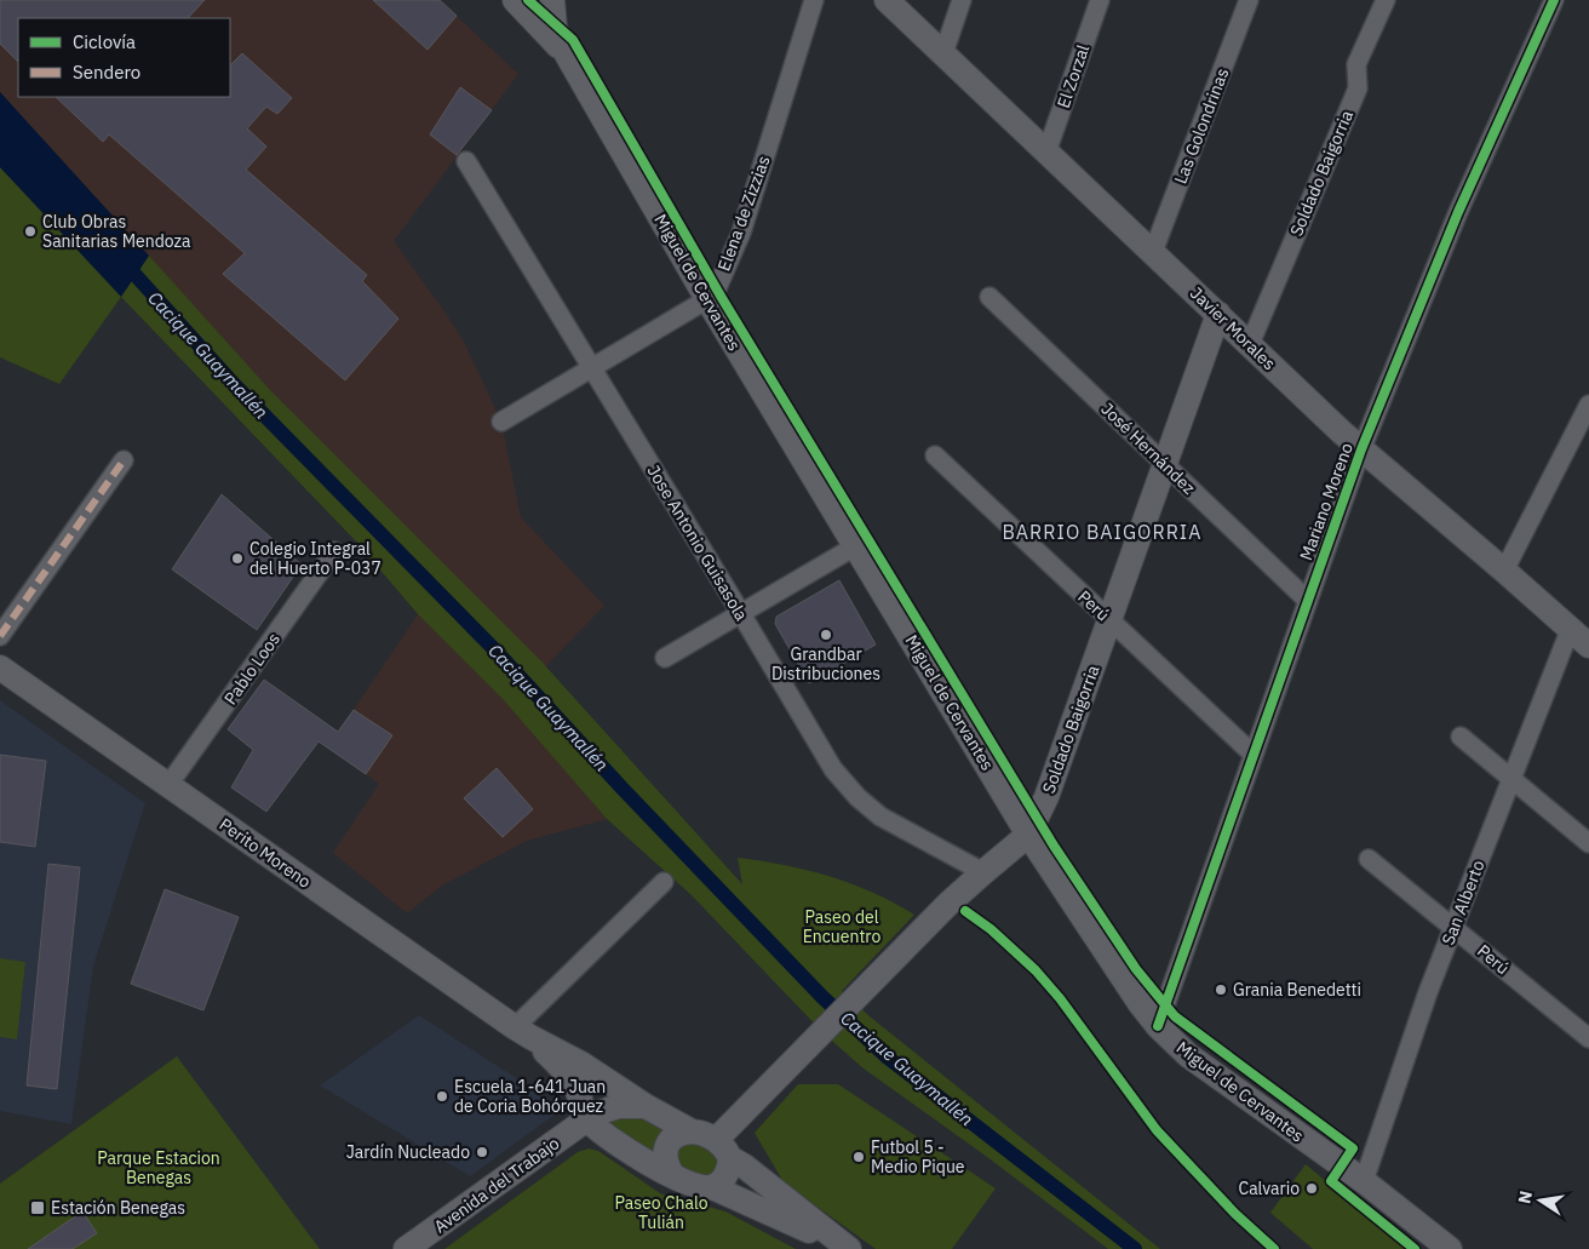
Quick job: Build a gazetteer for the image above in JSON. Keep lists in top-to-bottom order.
{
  "streets": {
    "main road": [
      "Soldado Baigorria",
      "Miguel de Cervantes",
      "Javier Morales",
      "Perito Moreno",
      "Avenida del Trabajo"
    ],
    "street": [
      "El Zorzal",
      "Las Golondrinas",
      "Elena de Zizzias",
      "José Hernández",
      "Mariano Moreno",
      "Jose Antonio Guisasola",
      "Perú",
      "Pablo Loos",
      "San Alberto"
    ]
  },
  "crossings": [
    ["El Zorzal", "Javier Morales"],
    ["Las Golondrinas", "Javier Morales"],
    ["Soldado Baigorria", "Miguel de Cervantes"],
    ["Soldado Baigorria", "Javier Morales"],
    ["Soldado Baigorria", "José Hernández"],
    ["Soldado Baigorria", "Jose Antonio Guisasola"],
    ["Soldado Baigorria", "Perú"],
    ["Soldado Baigorria", "Perito Moreno"],
    ["Elena de Zizzias", "Miguel de Cervantes"],
    ["Elena de Zizzias", "Jose Antonio Guisasola"],
    ["Miguel de Cervantes", "Mariano Moreno"],
    ["Miguel de Cervantes", "San Alberto"],
    ["Javier Morales", "Mariano Moreno"],
    ["Javier Morales", "San Alberto"],
    ["José Hernández", "Mariano Moreno"],
    ["Mariano Moreno", "Perú"],
    ["Perú", "San Alberto"],
    ["Pablo Loos", "Perito Moreno"],
    ["Perito Moreno", "Avenida del Trabajo"]
  ],
  "districts": ["BARRIO BAIGORRIA"],
  "water": ["Cacique Guaymallén"],
  "parks": ["Paseo del Encuentro", "Parque Estacion Benegas", "Paseo Chalo Tulián"],
  "places": {
    "other": [
      "Club Obras Sanitarias Mendoza",
      "Colegio Integral del Huerto P-037",
      "Grandbar Distribuciones",
      "Grania Benedetti",
      "Escuela 1-641 Juan de Coria Bohórquez",
      "Jardín Nucleado",
      "Futbol 5 - Medio Pique",
      "Calvario"
    ],
    "transit": ["Estación Benegas"]
  },
  "legend": ["Ciclovía", "Sendero"],
  "north": "left"
}
